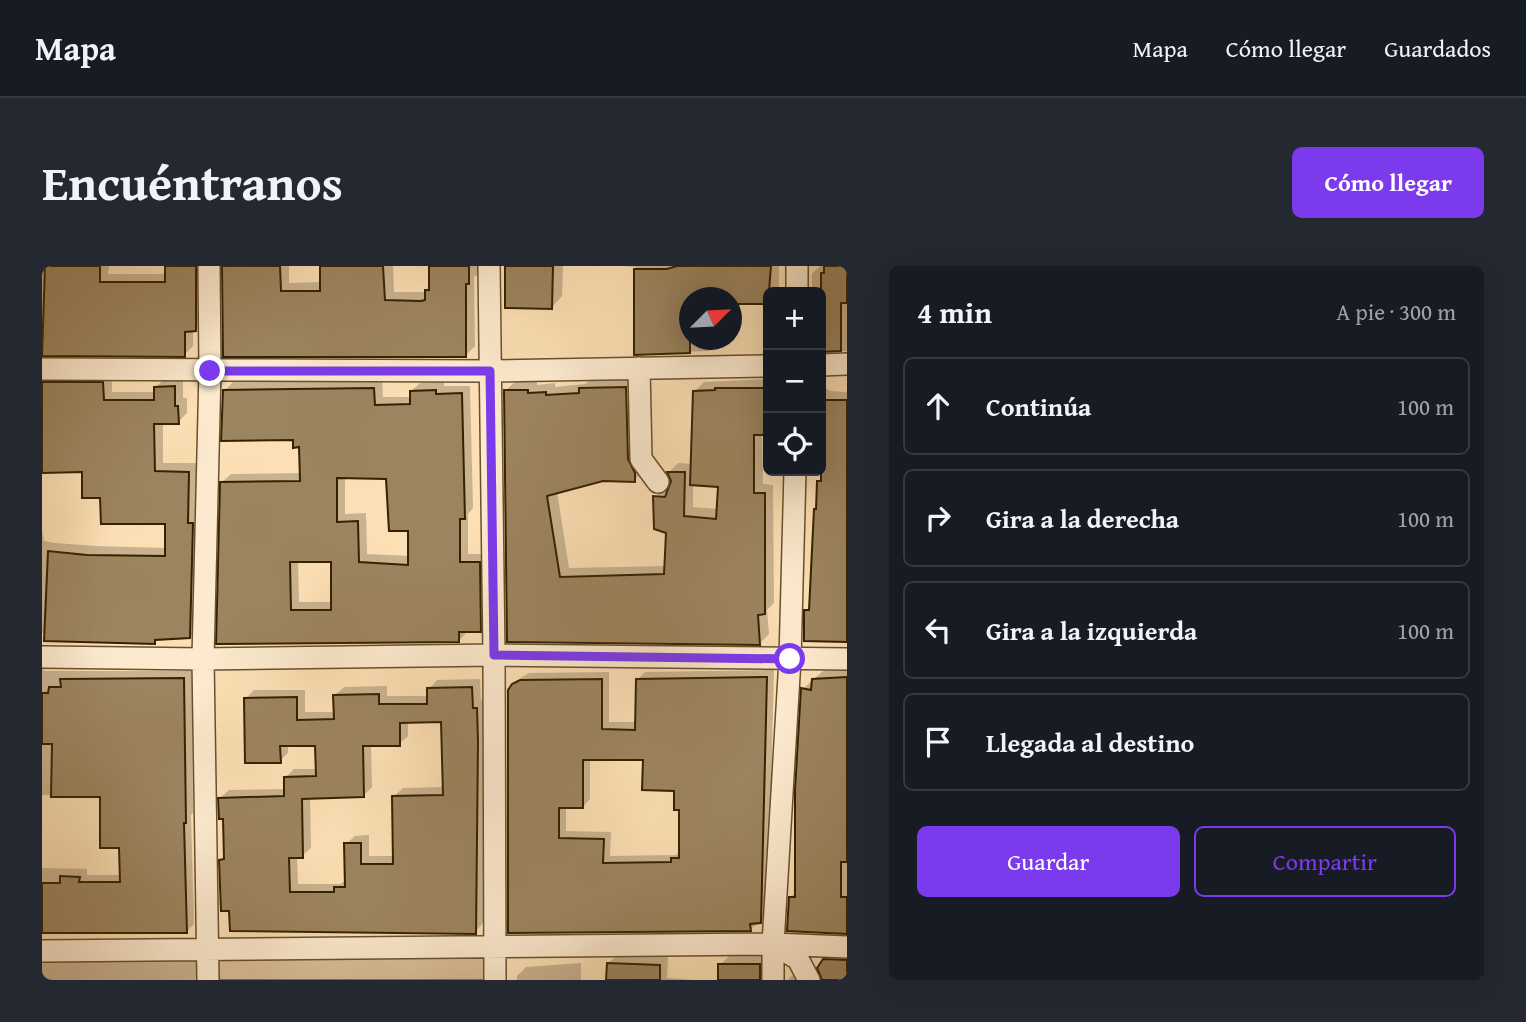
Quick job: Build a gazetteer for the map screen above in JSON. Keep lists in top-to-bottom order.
{
  "north": "top right",
  "page": {
    "header": "Mapa",
    "nav": ["Mapa", "Cómo llegar", "Guardados"],
    "title": "Encuéntranos",
    "buttons": [
      "Cómo llegar",
      ["Guardar", "Compartir"]
    ],
    "heading": ["4 min", "A pie · 300 m"],
    "map_buttons": ["+", "−"],
    "list": [
      ["Continúa", "100 m"],
      ["Gira a la derecha", "100 m"],
      ["Gira a la izquierda", "100 m"],
      "Llegada al destino"
    ]
  }
}
